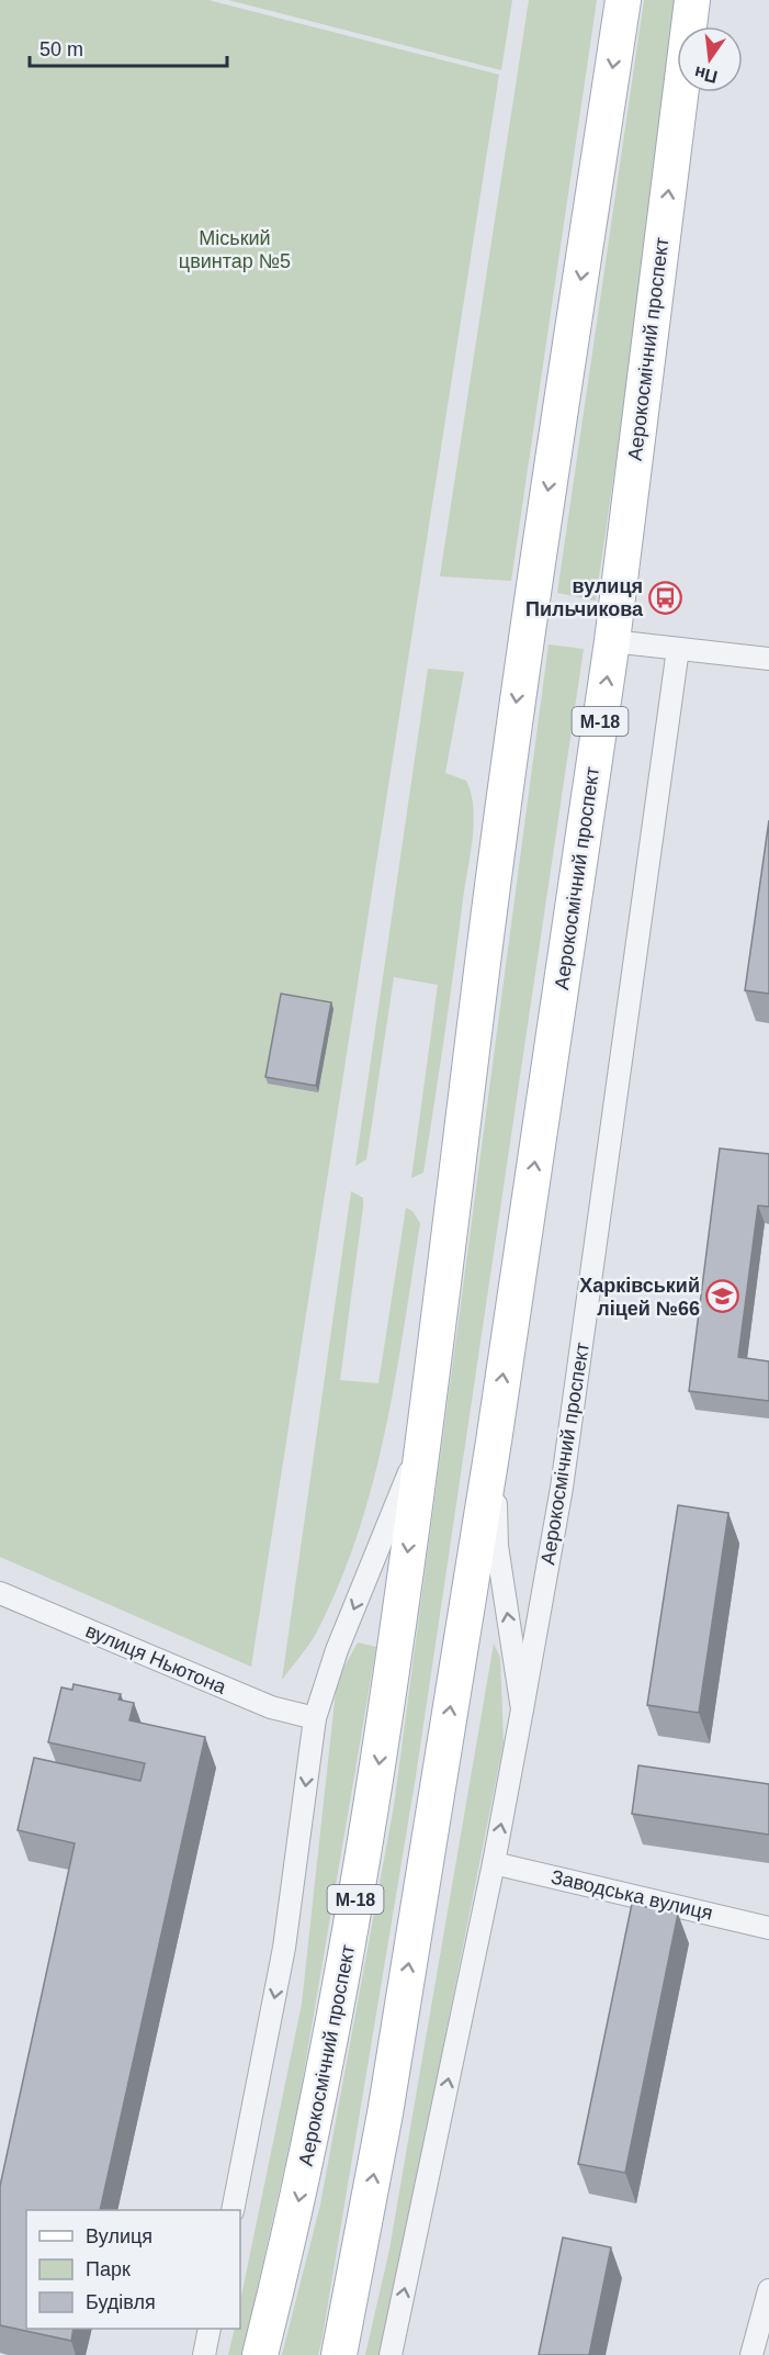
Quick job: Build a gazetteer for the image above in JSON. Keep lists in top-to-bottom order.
{
  "streets": {
    "main road": ["Аерокосмічний проспект", "М-18"],
    "street": ["вулиця Ньютона", "Заводська вулиця"]
  },
  "crossings": [
    ["Аерокосмічний проспект", "вулиця Ньютона"],
    ["Аерокосмічний проспект", "Заводська вулиця"]
  ],
  "parks": ["Міський цвинтар №5"],
  "places": {
    "bus stop": ["вулиця Пильчикова"],
    "school or university": ["Харківський ліцей №66"]
  },
  "legend": ["Вулиця", "Парк", "Будівля"],
  "scale_bar": "50 m",
  "north": "bottom"
}
